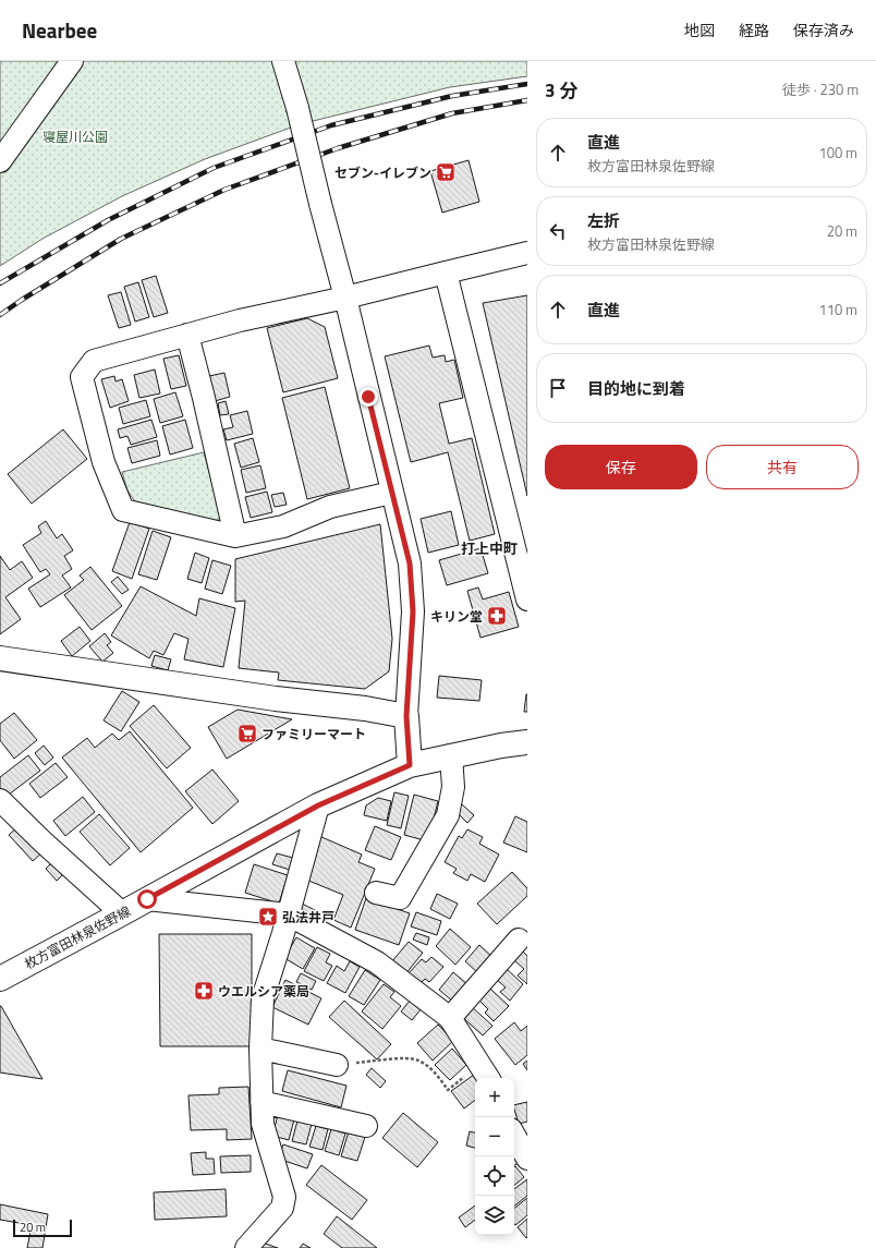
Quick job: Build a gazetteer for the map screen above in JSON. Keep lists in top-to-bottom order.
{
  "streets": {
    "main road": ["枚方富田林泉佐野線"]
  },
  "districts": ["打上中町"],
  "parks": ["寝屋川公園"],
  "places": {
    "supermarket": ["セブン-イレブン", "ファミリーマート"],
    "pharmacy": ["キリン堂", "ウエルシア薬局"],
    "place": ["弘法井戸"]
  },
  "scale_bar": "20 m",
  "page": {
    "header": "Nearbee",
    "nav": ["地図", "経路", "保存済み"],
    "heading": ["3 分", "徒歩 · 230 m"],
    "list": [
      ["直進", "枚方富田林泉佐野線", "100 m"],
      ["左折", "枚方富田林泉佐野線", "20 m"],
      ["直進", "110 m"],
      "目的地に到着"
    ],
    "buttons": ["保存", "共有"],
    "map_buttons": ["+", "−"],
    "scale": "20 m"
  }
}
